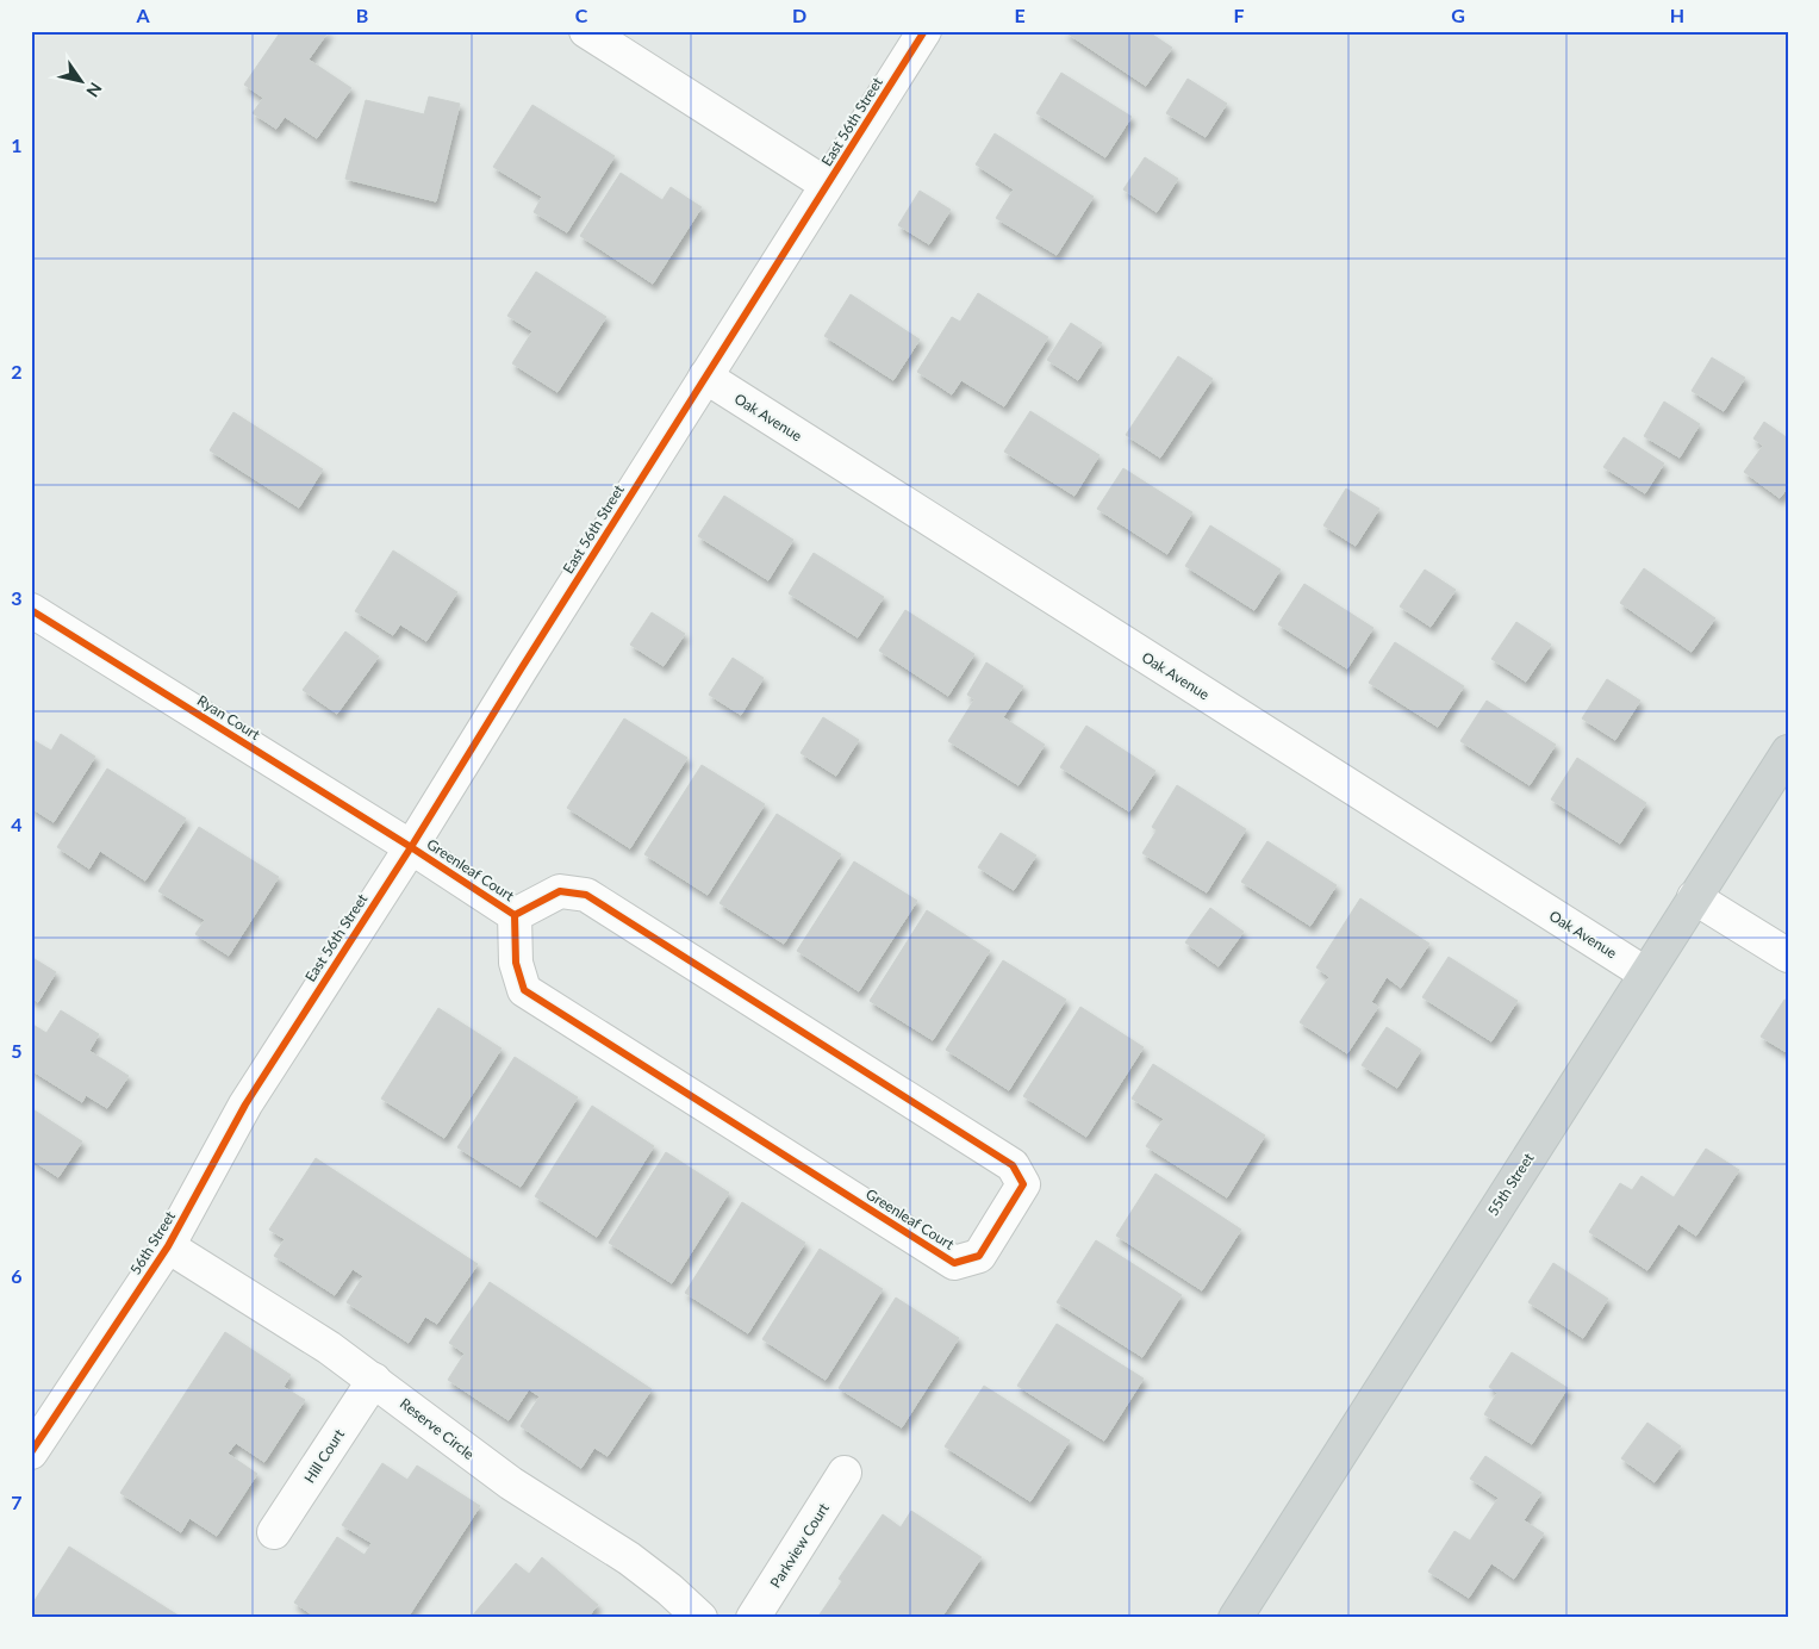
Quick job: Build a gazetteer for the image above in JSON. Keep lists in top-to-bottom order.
{
  "streets": {
    "main road": ["55th Street"],
    "street": [
      "East 56th Street",
      "Oak Avenue",
      "Ryan Court",
      "Greenleaf Court",
      "56th Street",
      "Reserve Circle",
      "Hill Court",
      "Parkview Court"
    ]
  },
  "crossings": [
    ["East 56th Street", "Oak Avenue"],
    ["East 56th Street", "Ryan Court"],
    ["East 56th Street", "Greenleaf Court"],
    ["East 56th Street", "56th Street"],
    ["Oak Avenue", "55th Street"],
    ["Ryan Court", "Greenleaf Court"],
    ["56th Street", "Reserve Circle"],
    ["Reserve Circle", "Hill Court"]
  ],
  "north": "bottom right",
  "grid": {
    "columns": [
      "A",
      "B",
      "C",
      "D",
      "E",
      "F",
      "G",
      "H"
    ],
    "rows": [
      "1",
      "2",
      "3",
      "4",
      "5",
      "6",
      "7"
    ]
  }
}
